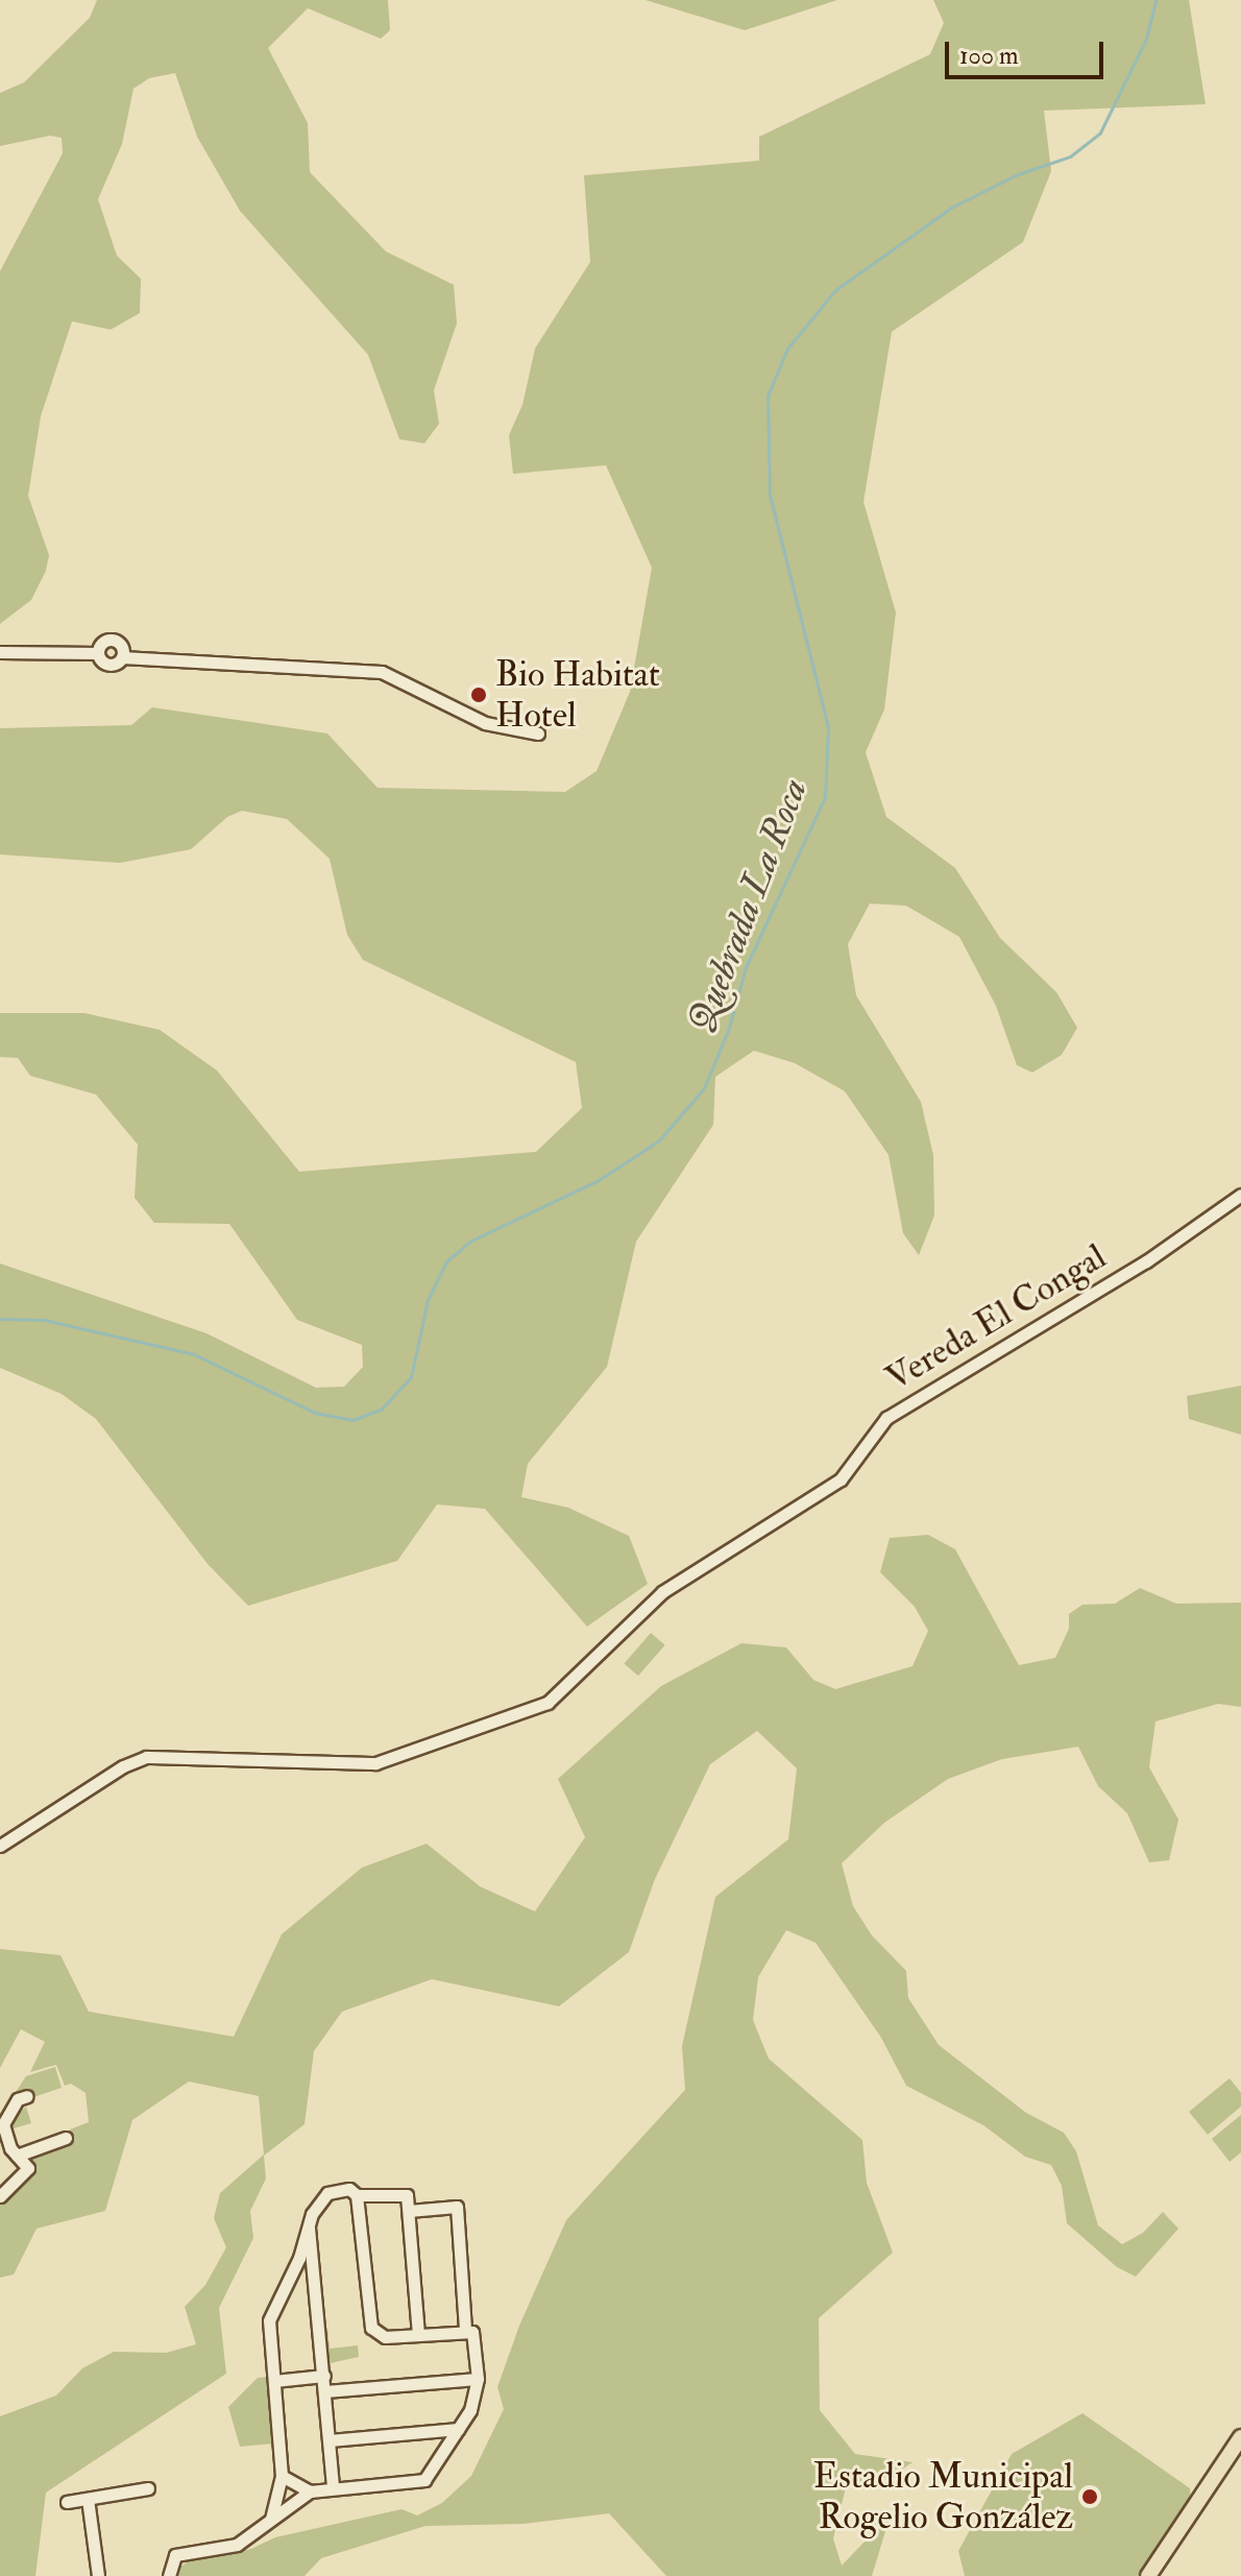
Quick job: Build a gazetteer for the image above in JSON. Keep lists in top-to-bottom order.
{
  "streets": {
    "street": ["Vereda El Congal"]
  },
  "water": ["Quebrada La Roca"],
  "places": ["Bio Habitat Hotel", "Estadio Municipal Rogelio González"],
  "scale_bar": "100 m"
}
